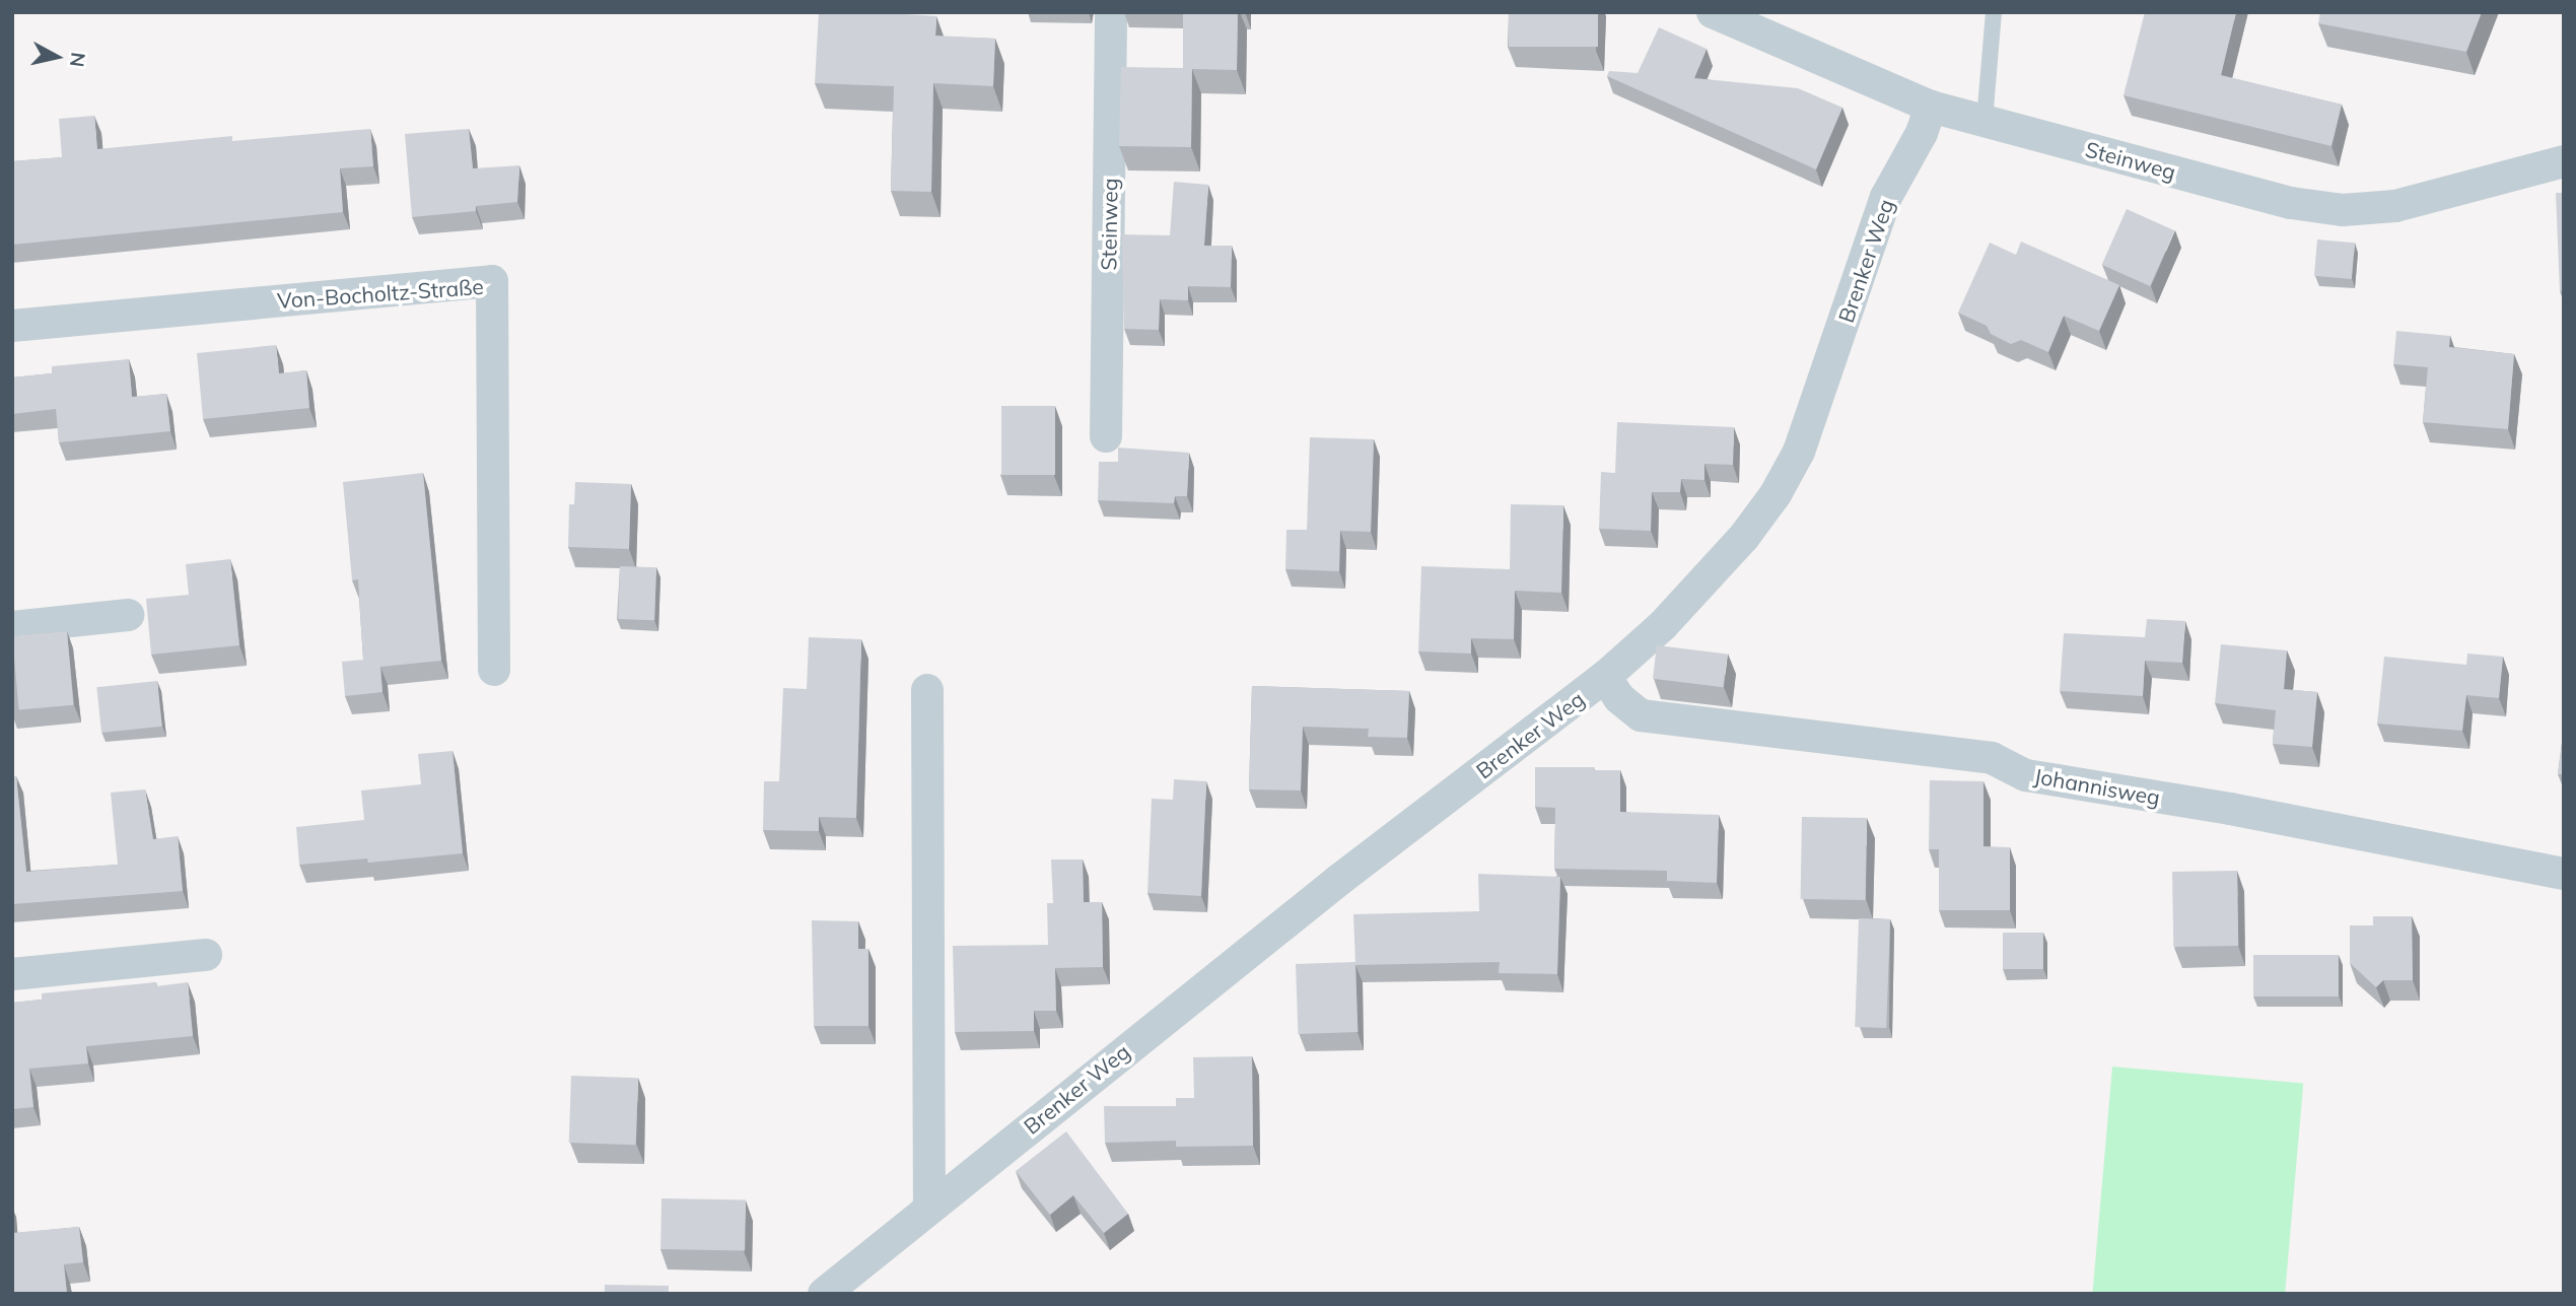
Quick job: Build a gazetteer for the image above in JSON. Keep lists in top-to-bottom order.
{
  "streets": {
    "street": [
      "Steinweg",
      "Brenker Weg",
      "Von-Bocholtz-Straße",
      "Johannisweg"
    ]
  },
  "crossings": [
    ["Steinweg", "Brenker Weg"],
    ["Brenker Weg", "Johannisweg"]
  ],
  "north": "right"
}
